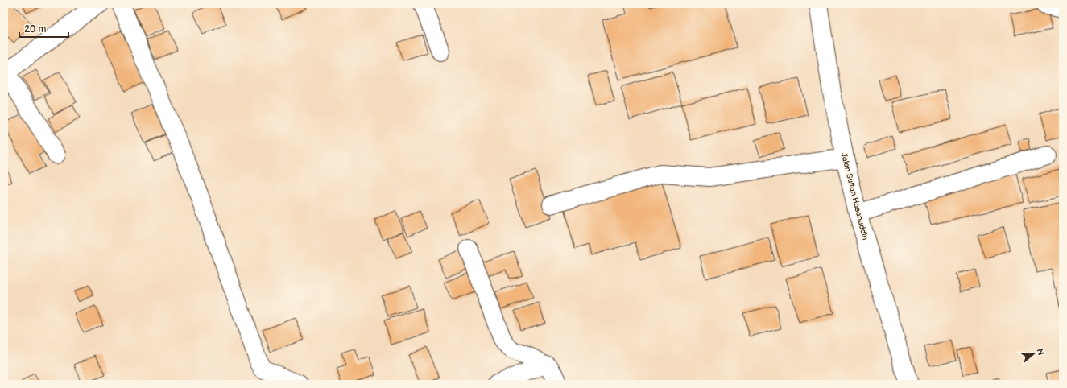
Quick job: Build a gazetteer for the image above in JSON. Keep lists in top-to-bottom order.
{
  "streets": {
    "street": ["Jalan Sultan Hasanuddin"]
  },
  "scale_bar": "20 m",
  "north": "right"
}
